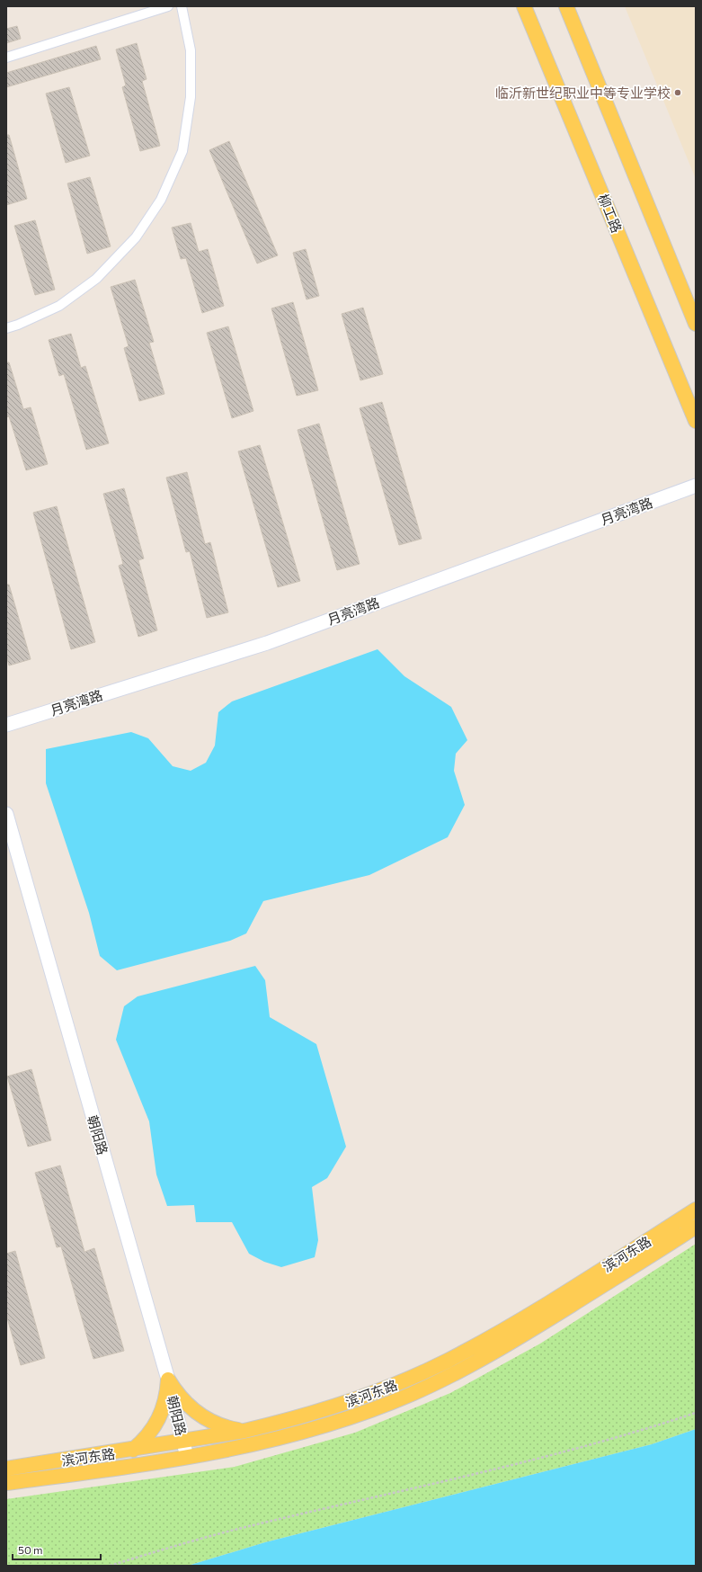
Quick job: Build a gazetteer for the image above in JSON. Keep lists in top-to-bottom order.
{
  "streets": {
    "main road": ["柳工路", "滨河东路"],
    "street": ["月亮湾路", "朝阳路"]
  },
  "crossings": [
    ["朝阳路", "滨河东路"]
  ],
  "places": ["临沂新世纪职业中等专业学校"],
  "scale_bar": "50 m"
}
